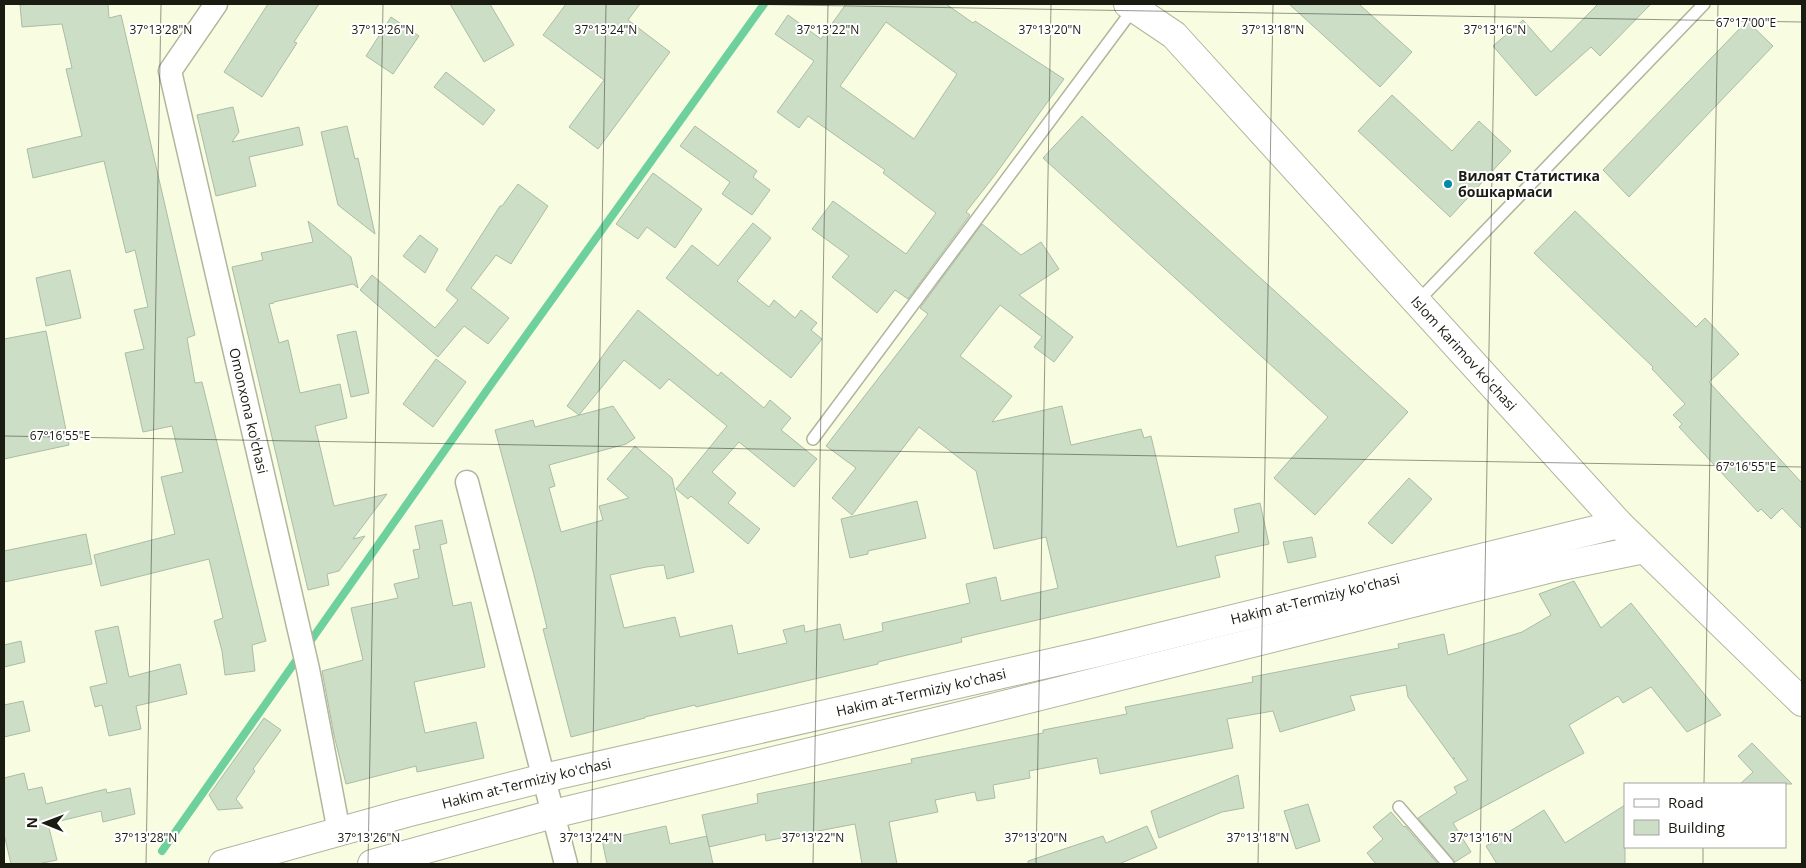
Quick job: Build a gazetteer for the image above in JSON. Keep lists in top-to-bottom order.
{
  "streets": {
    "main road": ["Islom Karimov ko'chasi", "Hakim at-Termiziy ko'chasi"],
    "street": ["Omonxona ko'chasi"]
  },
  "crossings": [
    ["Islom Karimov ko'chasi", "Hakim at-Termiziy ko'chasi"],
    ["Omonxona ko'chasi", "Hakim at-Termiziy ko'chasi"]
  ],
  "places": ["Вилоят Статистика бошкармаси"],
  "legend": ["Road", "Building"],
  "north": "left",
  "coordinates": [
    "67°17'00\"E",
    "37°13'28\"N",
    "37°13'26\"N",
    "37°13'24\"N",
    "37°13'22\"N",
    "37°13'20\"N",
    "37°13'18\"N",
    "37°13'16\"N",
    "67°16'55\"E"
  ]
}
